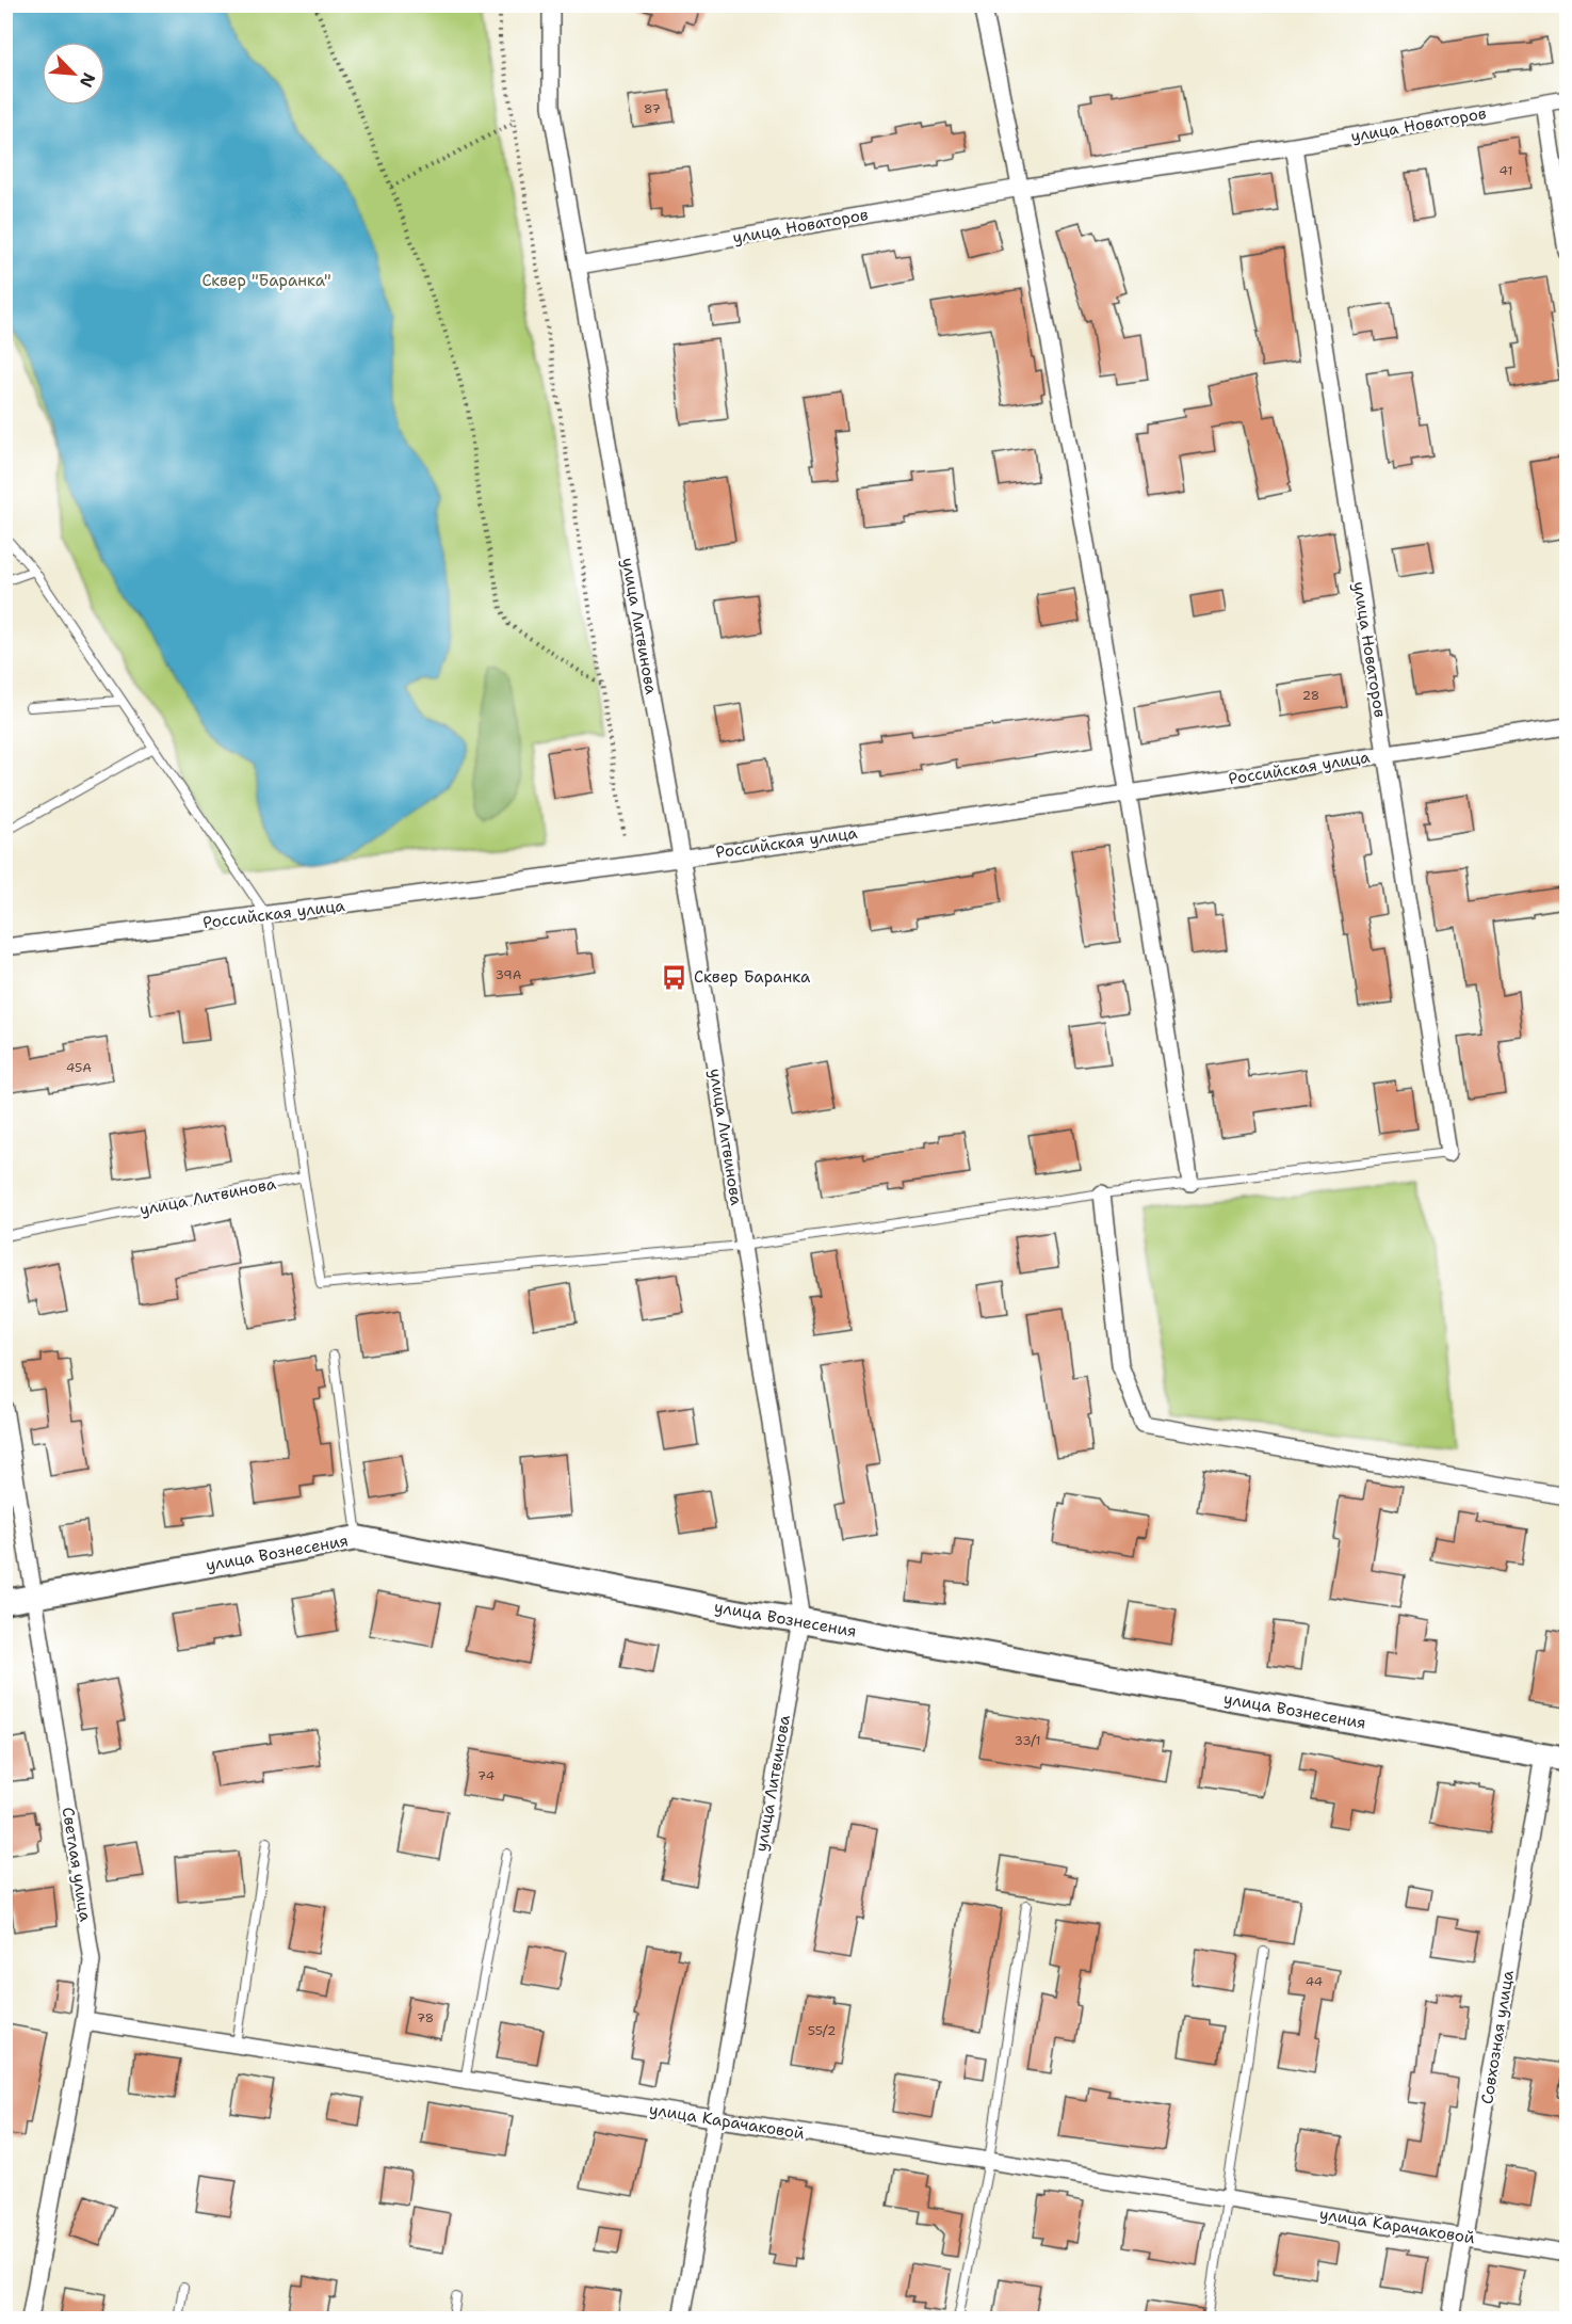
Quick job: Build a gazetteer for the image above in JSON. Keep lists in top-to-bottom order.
{
  "streets": {
    "street": [
      "улица Новаторов",
      "улица Литвинова",
      "Российская улица",
      "улица Вознесения",
      "Светлая улица",
      "Совхозная улица",
      "улица Карачаковой"
    ]
  },
  "crossings": [
    ["улица Новаторов", "улица Литвинова"],
    ["улица Новаторов", "Российская улица"],
    ["улица Литвинова", "Российская улица"],
    ["улица Литвинова", "улица Вознесения"],
    ["улица Литвинова", "улица Карачаковой"],
    ["улица Вознесения", "Светлая улица"],
    ["улица Вознесения", "Совхозная улица"],
    ["Светлая улица", "улица Карачаковой"],
    ["Совхозная улица", "улица Карачаковой"]
  ],
  "parks": ["Сквер \"Баранка\""],
  "places": {
    "bus stop": ["Сквер Баранка"]
  },
  "house_numbers": [
    "87",
    "41",
    "28",
    "39А",
    "45А",
    "33/1",
    "74",
    "44",
    "78",
    "55/2"
  ],
  "north": "bottom right"
}
